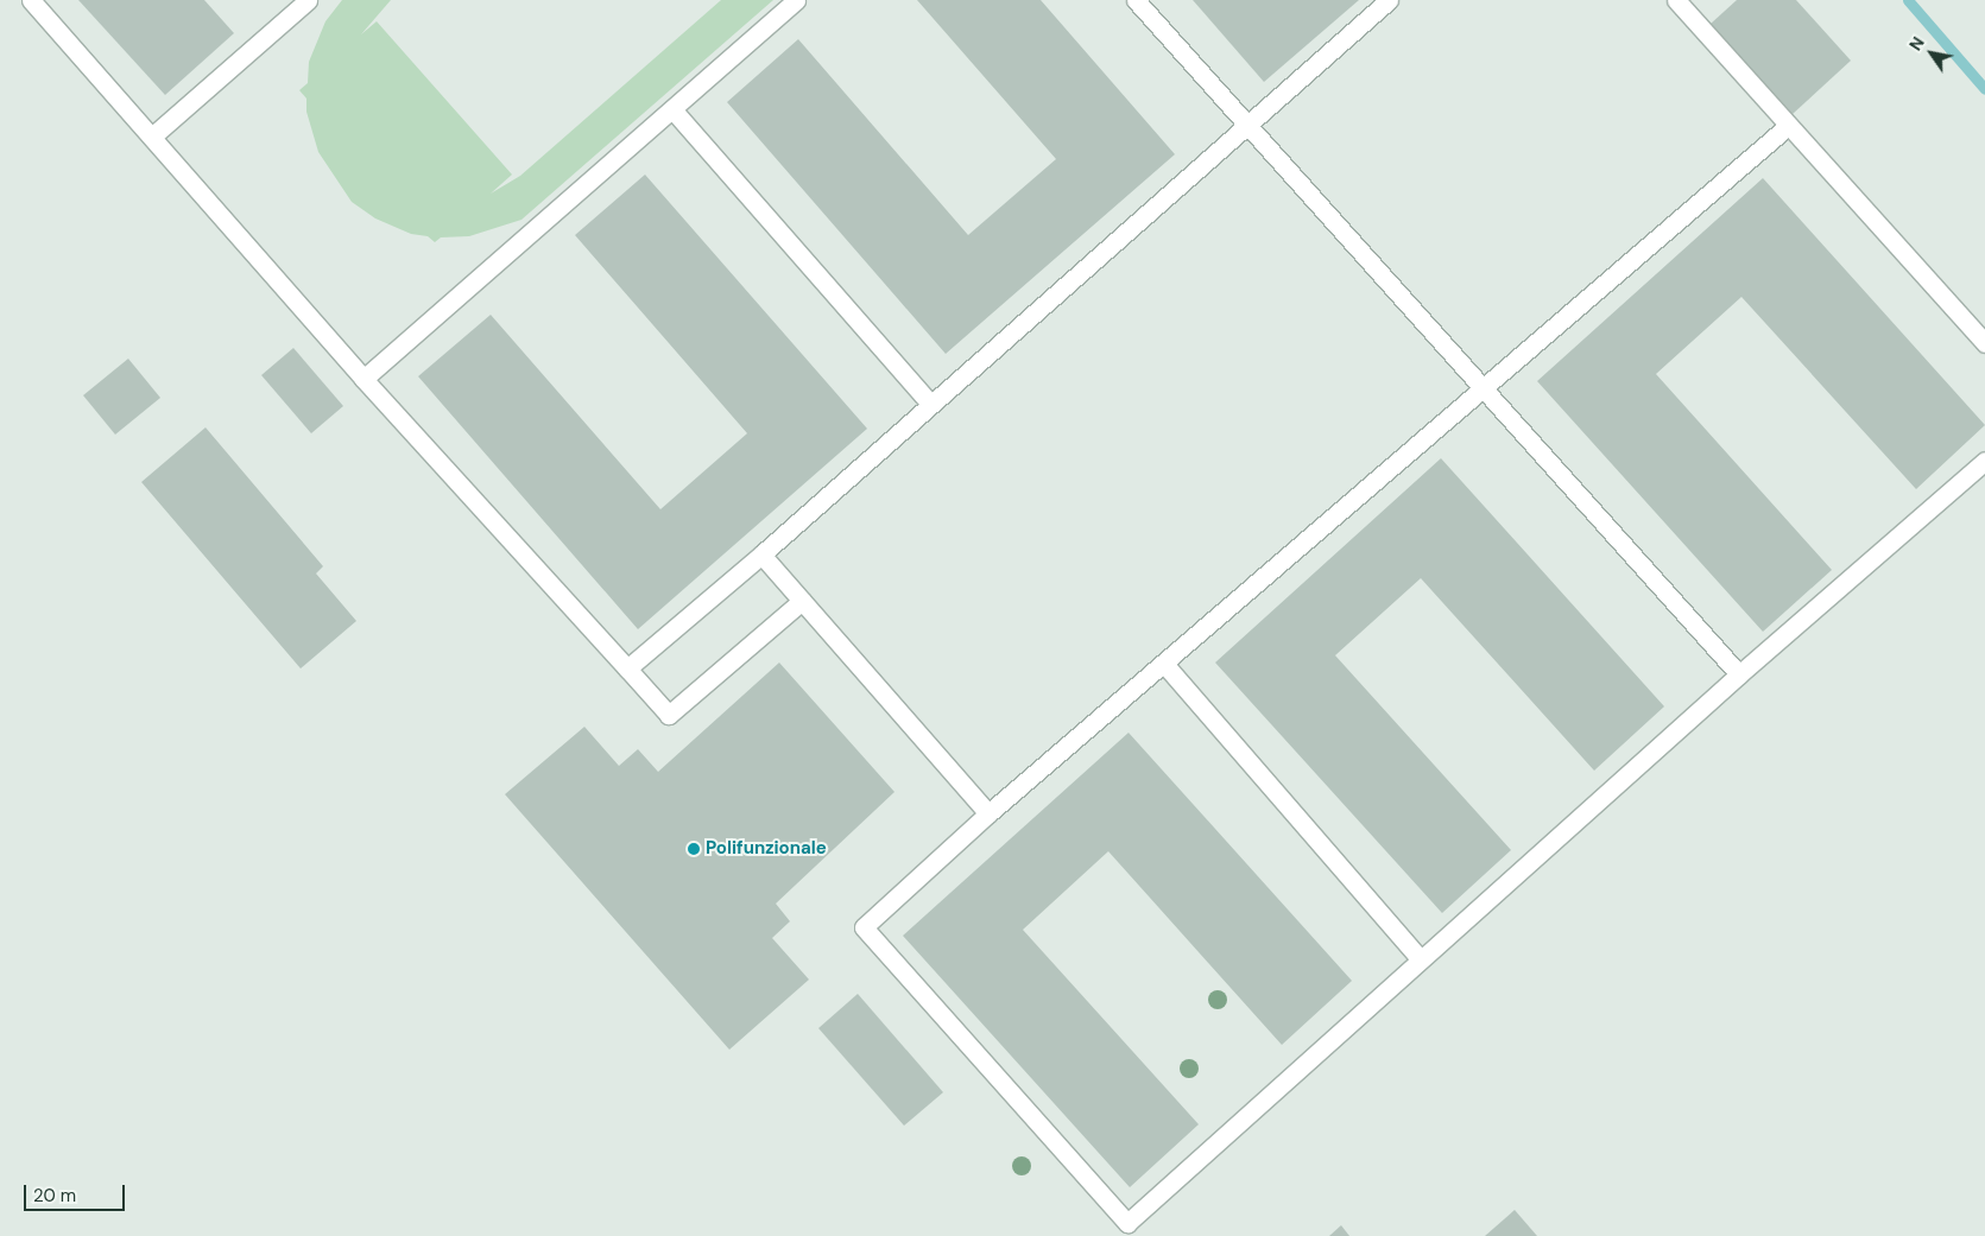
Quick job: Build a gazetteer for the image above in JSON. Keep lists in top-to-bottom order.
{
  "places": ["Polifunzionale"],
  "scale_bar": "20 m",
  "north": "top left"
}
